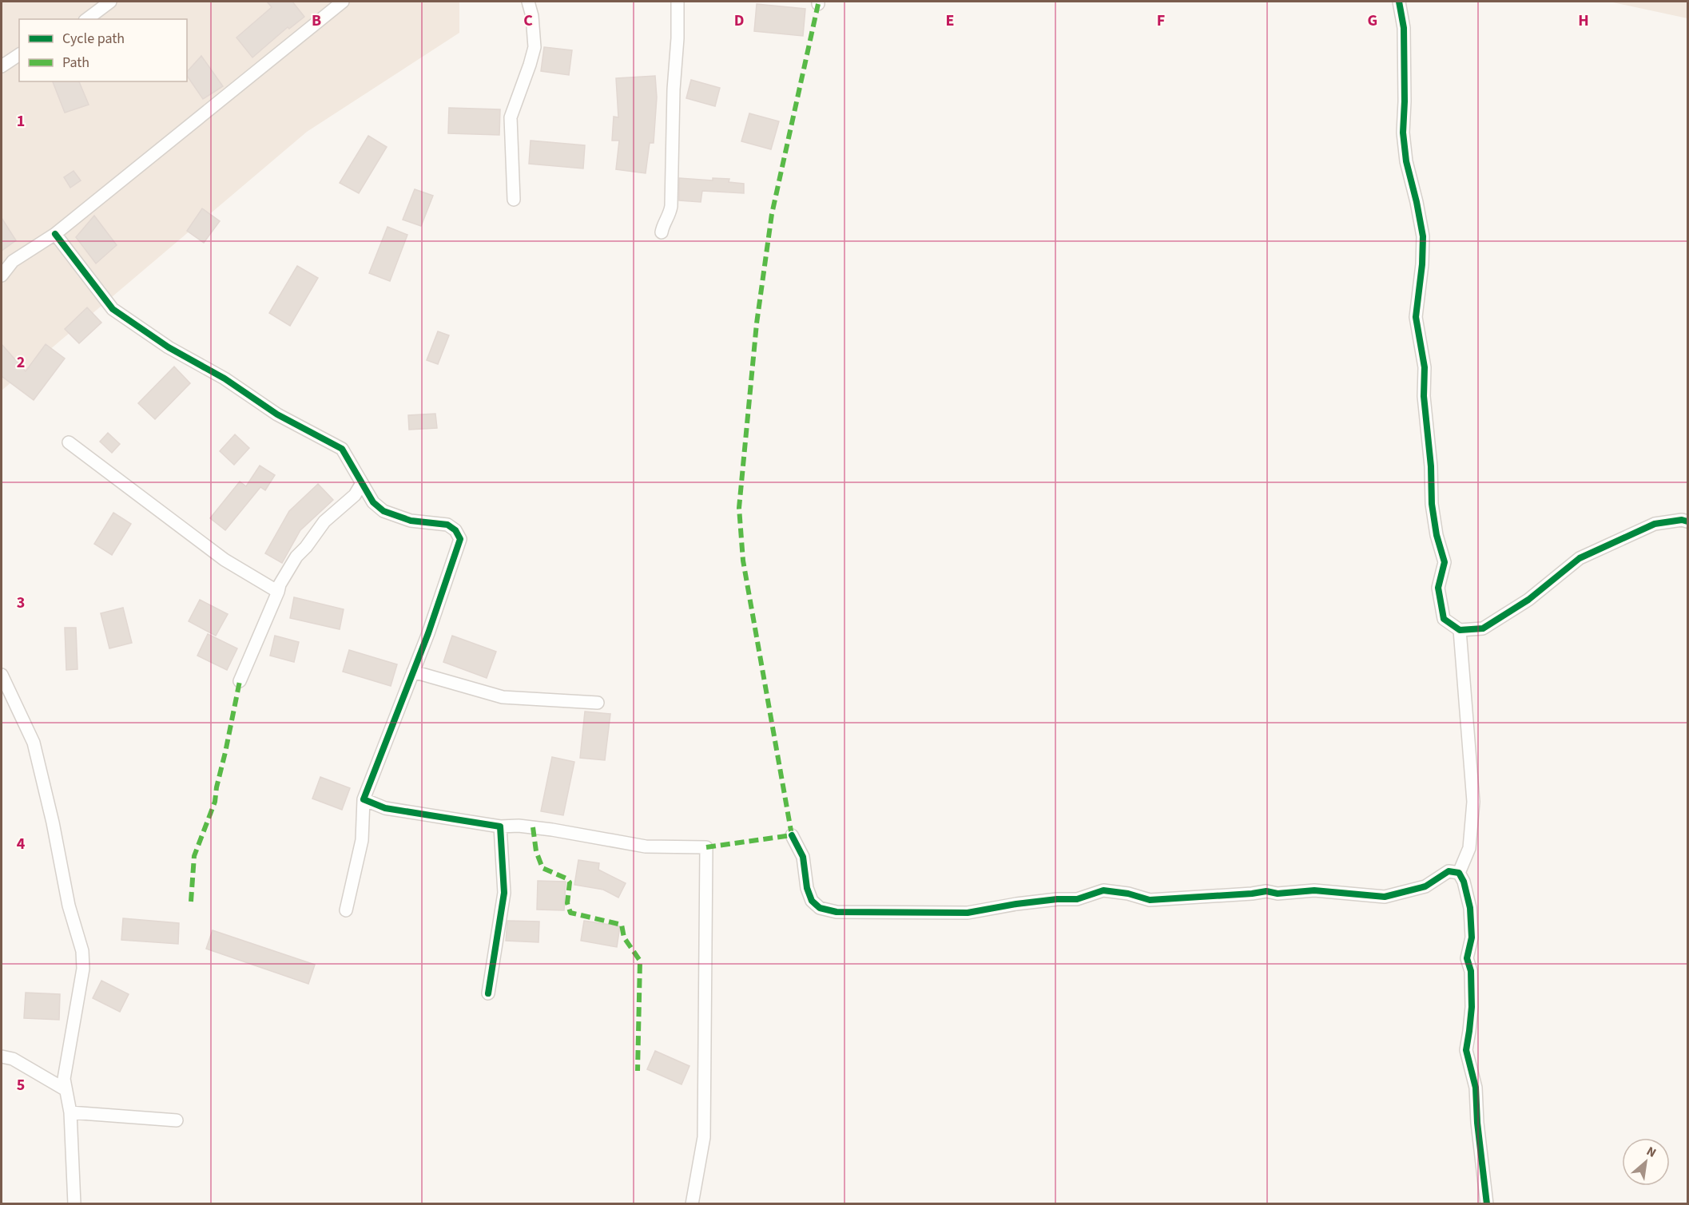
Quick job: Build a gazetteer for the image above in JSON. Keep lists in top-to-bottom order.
{
  "legend": ["Cycle path", "Path"],
  "north": "top right",
  "grid": {
    "columns": [
      "B",
      "C",
      "D",
      "E",
      "F",
      "G",
      "H"
    ],
    "rows": [
      "1",
      "2",
      "3",
      "4",
      "5"
    ]
  }
}
